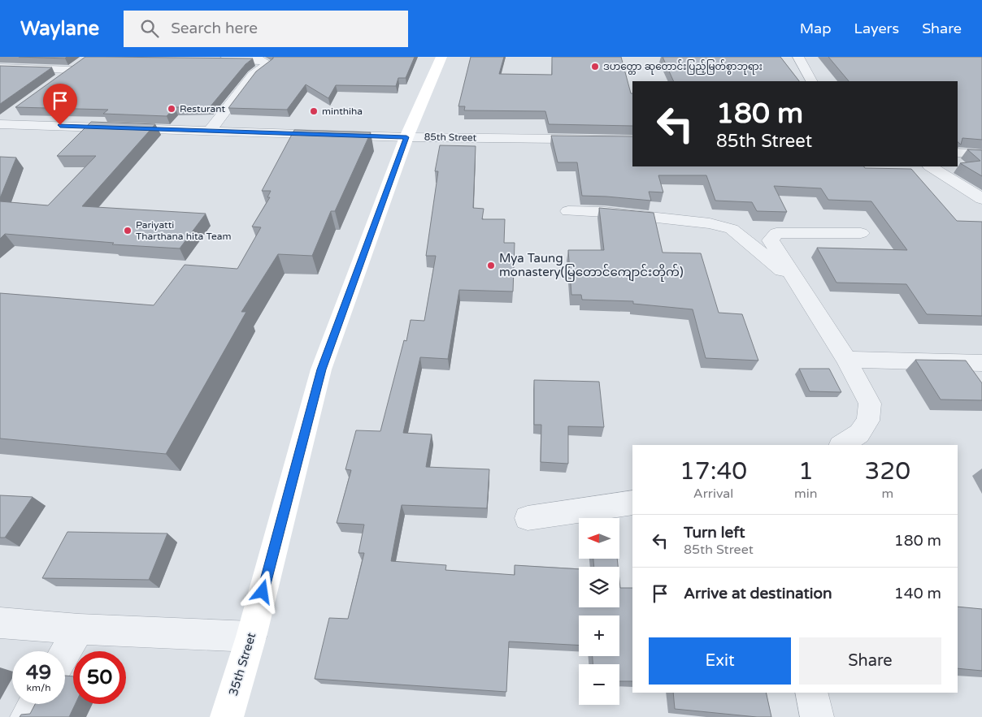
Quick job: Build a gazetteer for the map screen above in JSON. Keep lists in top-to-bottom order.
{
  "streets": {
    "main road": ["35th Street"],
    "street": ["85th Street"]
  },
  "crossings": [
    ["85th Street", "35th Street"]
  ],
  "places": [
    "ဒဟတ္တော ဆုတောင်းပြည့်မြတ်စွာဘုရား",
    "Resturant",
    "minthiha",
    "Pariyatti Tharthana hita Team",
    "Mya Taung monastery(မြတောင်ကျောင်းတိုက်)"
  ],
  "north": "left",
  "page": {
    "header": "Waylane",
    "search": "Search here",
    "nav": ["Map", "Layers", "Share"],
    "turn": ["180 m", "85th Street"],
    "eta": [
      "17:40",
      "Arrival",
      "1",
      "min",
      "320",
      "m"
    ],
    "list": [
      {
        "name": "Turn left",
        "note": "85th Street",
        "value": "180 m"
      },
      {
        "name": "Arrive at destination",
        "value": "140 m"
      }
    ],
    "map_buttons": ["+", "−"],
    "buttons": ["Exit", "Share"],
    "speed": "49 km/h",
    "limit": "50"
  }
}
